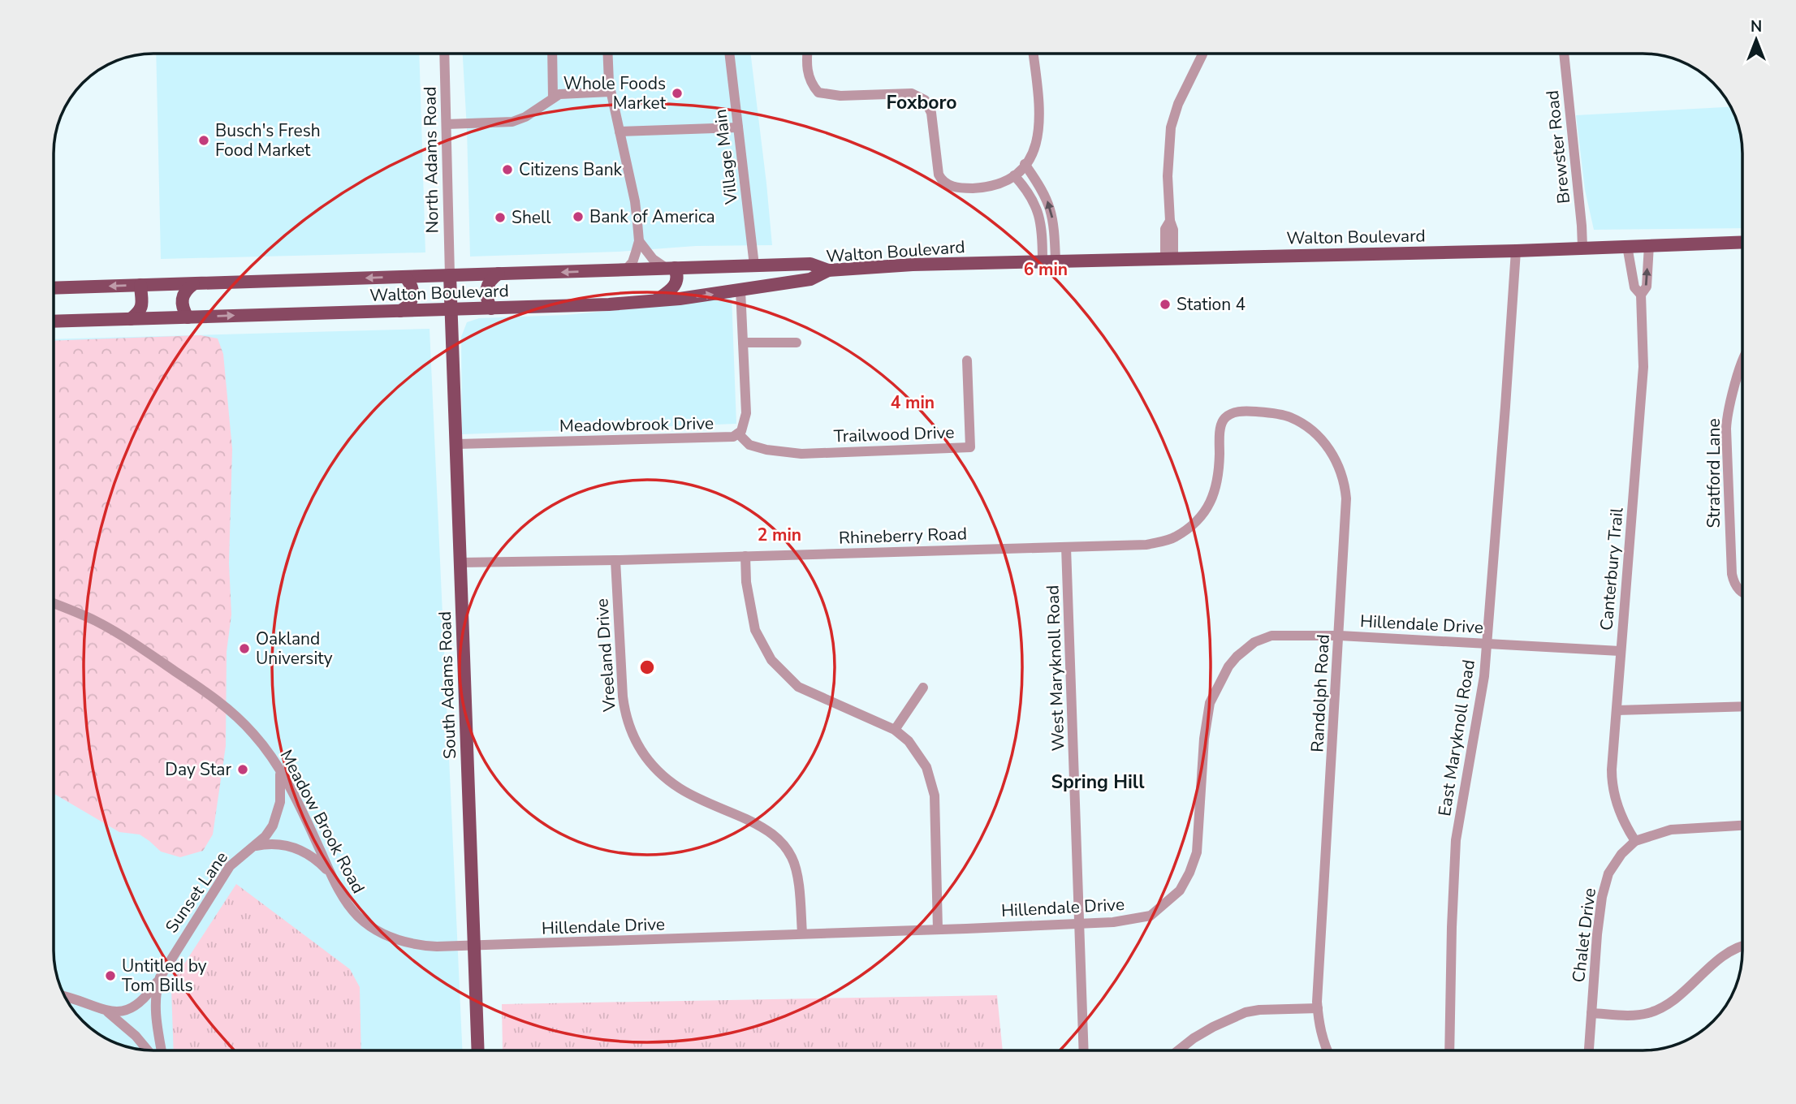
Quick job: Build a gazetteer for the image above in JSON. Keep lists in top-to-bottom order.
{
  "streets": {
    "main road": ["Walton Boulevard", "South Adams Road"],
    "street": [
      "Brewster Road",
      "Village Main",
      "North Adams Road",
      "Meadowbrook Drive",
      "Trailwood Drive",
      "Stratford Lane",
      "Rhineberry Road",
      "Canterbury Trail",
      "Hillendale Drive",
      "Vreeland Drive",
      "West Maryknoll Road",
      "Randolph Road",
      "East Maryknoll Road",
      "Meadow Brook Road",
      "Sunset Lane",
      "Chalet Drive"
    ]
  },
  "crossings": [
    ["Brewster Road", "Walton Boulevard"],
    ["Village Main", "Walton Boulevard"],
    ["North Adams Road", "Walton Boulevard"],
    ["North Adams Road", "South Adams Road"],
    ["Walton Boulevard", "Meadowbrook Drive"],
    ["Walton Boulevard", "Canterbury Trail"],
    ["Walton Boulevard", "South Adams Road"],
    ["Walton Boulevard", "East Maryknoll Road"],
    ["Meadowbrook Drive", "Trailwood Drive"],
    ["Meadowbrook Drive", "South Adams Road"],
    ["Rhineberry Road", "Vreeland Drive"],
    ["Rhineberry Road", "West Maryknoll Road"],
    ["Rhineberry Road", "South Adams Road"],
    ["Rhineberry Road", "Randolph Road"],
    ["Canterbury Trail", "Hillendale Drive"],
    ["Canterbury Trail", "Chalet Drive"],
    ["Hillendale Drive", "Vreeland Drive"],
    ["Hillendale Drive", "West Maryknoll Road"],
    ["Hillendale Drive", "South Adams Road"],
    ["Hillendale Drive", "Randolph Road"],
    ["Hillendale Drive", "East Maryknoll Road"],
    ["Hillendale Drive", "Meadow Brook Road"],
    ["South Adams Road", "Meadow Brook Road"],
    ["Meadow Brook Road", "Sunset Lane"]
  ],
  "districts": ["Foxboro", "Spring Hill"],
  "places": [
    "Whole Foods Market",
    "Busch's Fresh Food Market",
    "Citizens Bank",
    "Bank of America",
    "Shell",
    "Station 4",
    "Oakland University",
    "Day Star",
    "Untitled by Tom Bills"
  ],
  "north": "top",
  "rings": ["6 min", "4 min", "2 min"]
}
